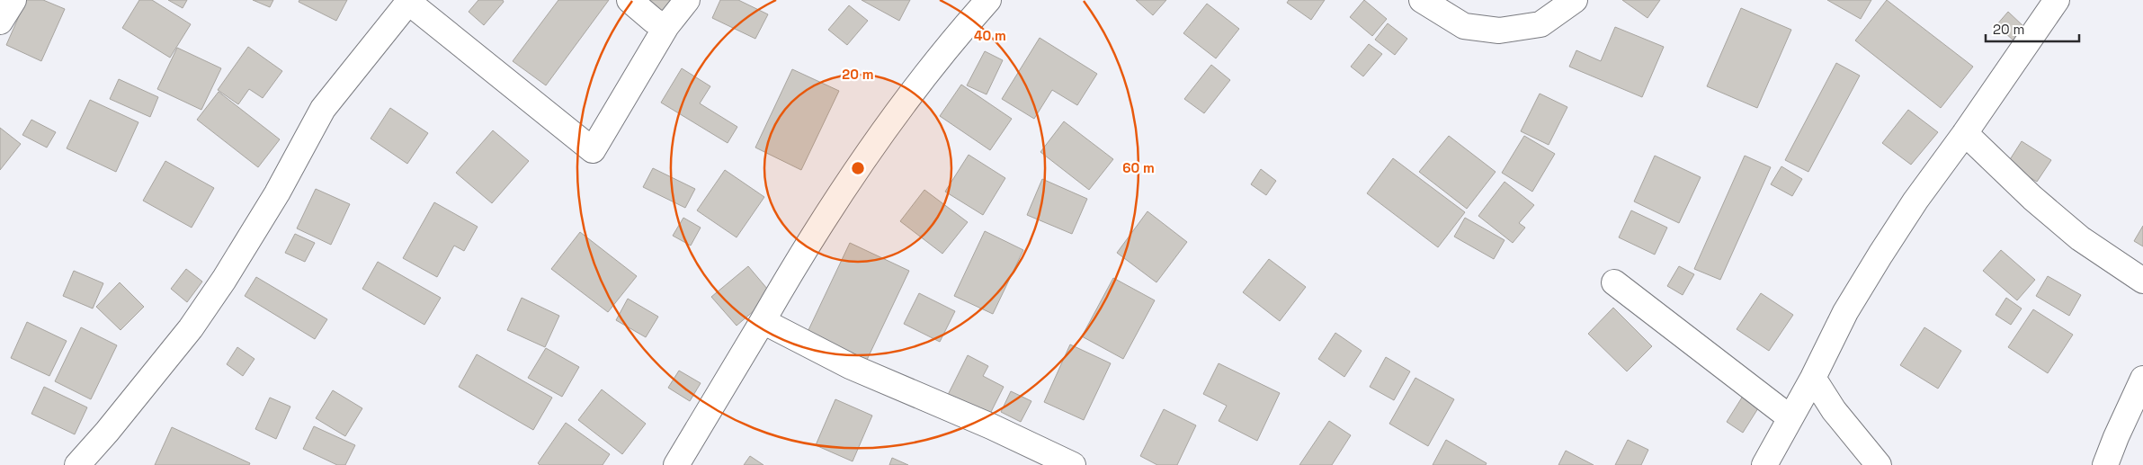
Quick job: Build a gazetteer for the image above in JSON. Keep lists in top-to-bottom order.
{
  "scale_bar": "20 m",
  "rings": ["40 m", "20 m", "60 m"]
}
